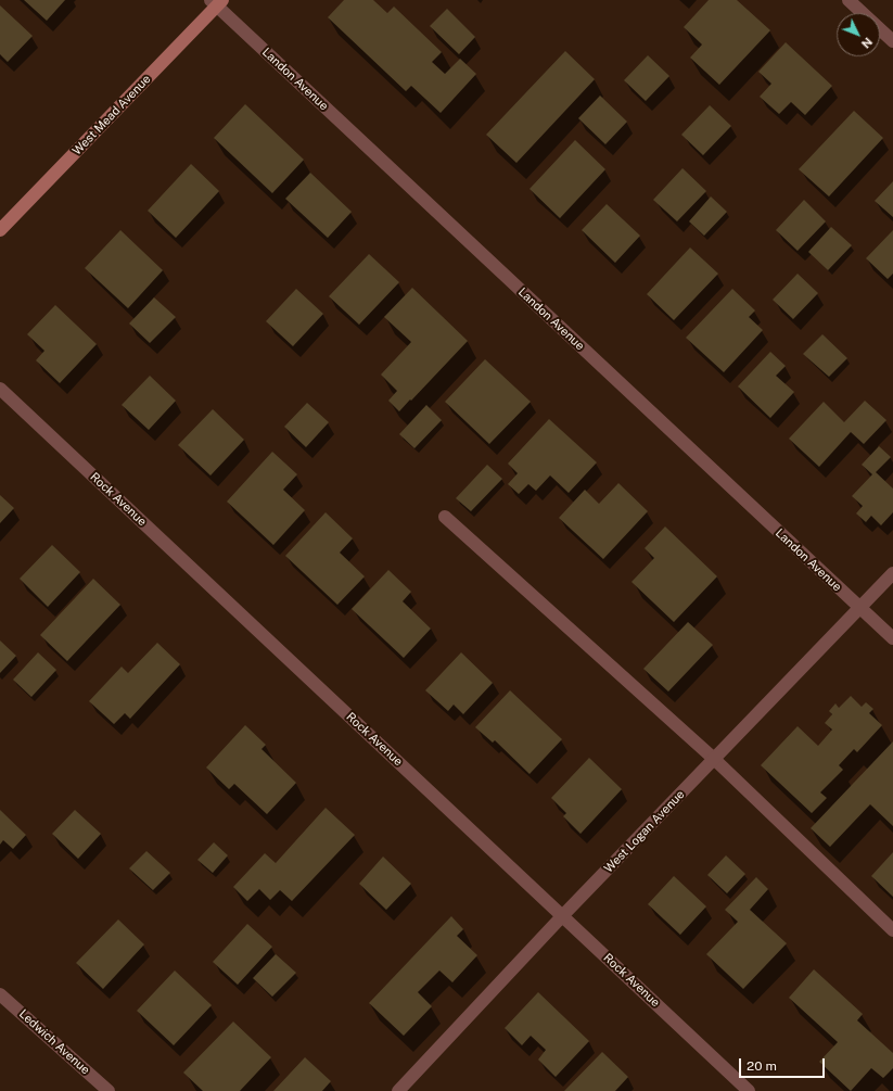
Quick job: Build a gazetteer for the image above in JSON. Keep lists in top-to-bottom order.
{
  "streets": {
    "street": [
      "Landon Avenue",
      "West Mead Avenue",
      "Rock Avenue",
      "West Logan Avenue",
      "Ledwich Avenue"
    ]
  },
  "crossings": [
    ["Landon Avenue", "West Mead Avenue"],
    ["Landon Avenue", "West Logan Avenue"],
    ["Rock Avenue", "West Logan Avenue"]
  ],
  "scale_bar": "20 m",
  "north": "bottom right"
}
